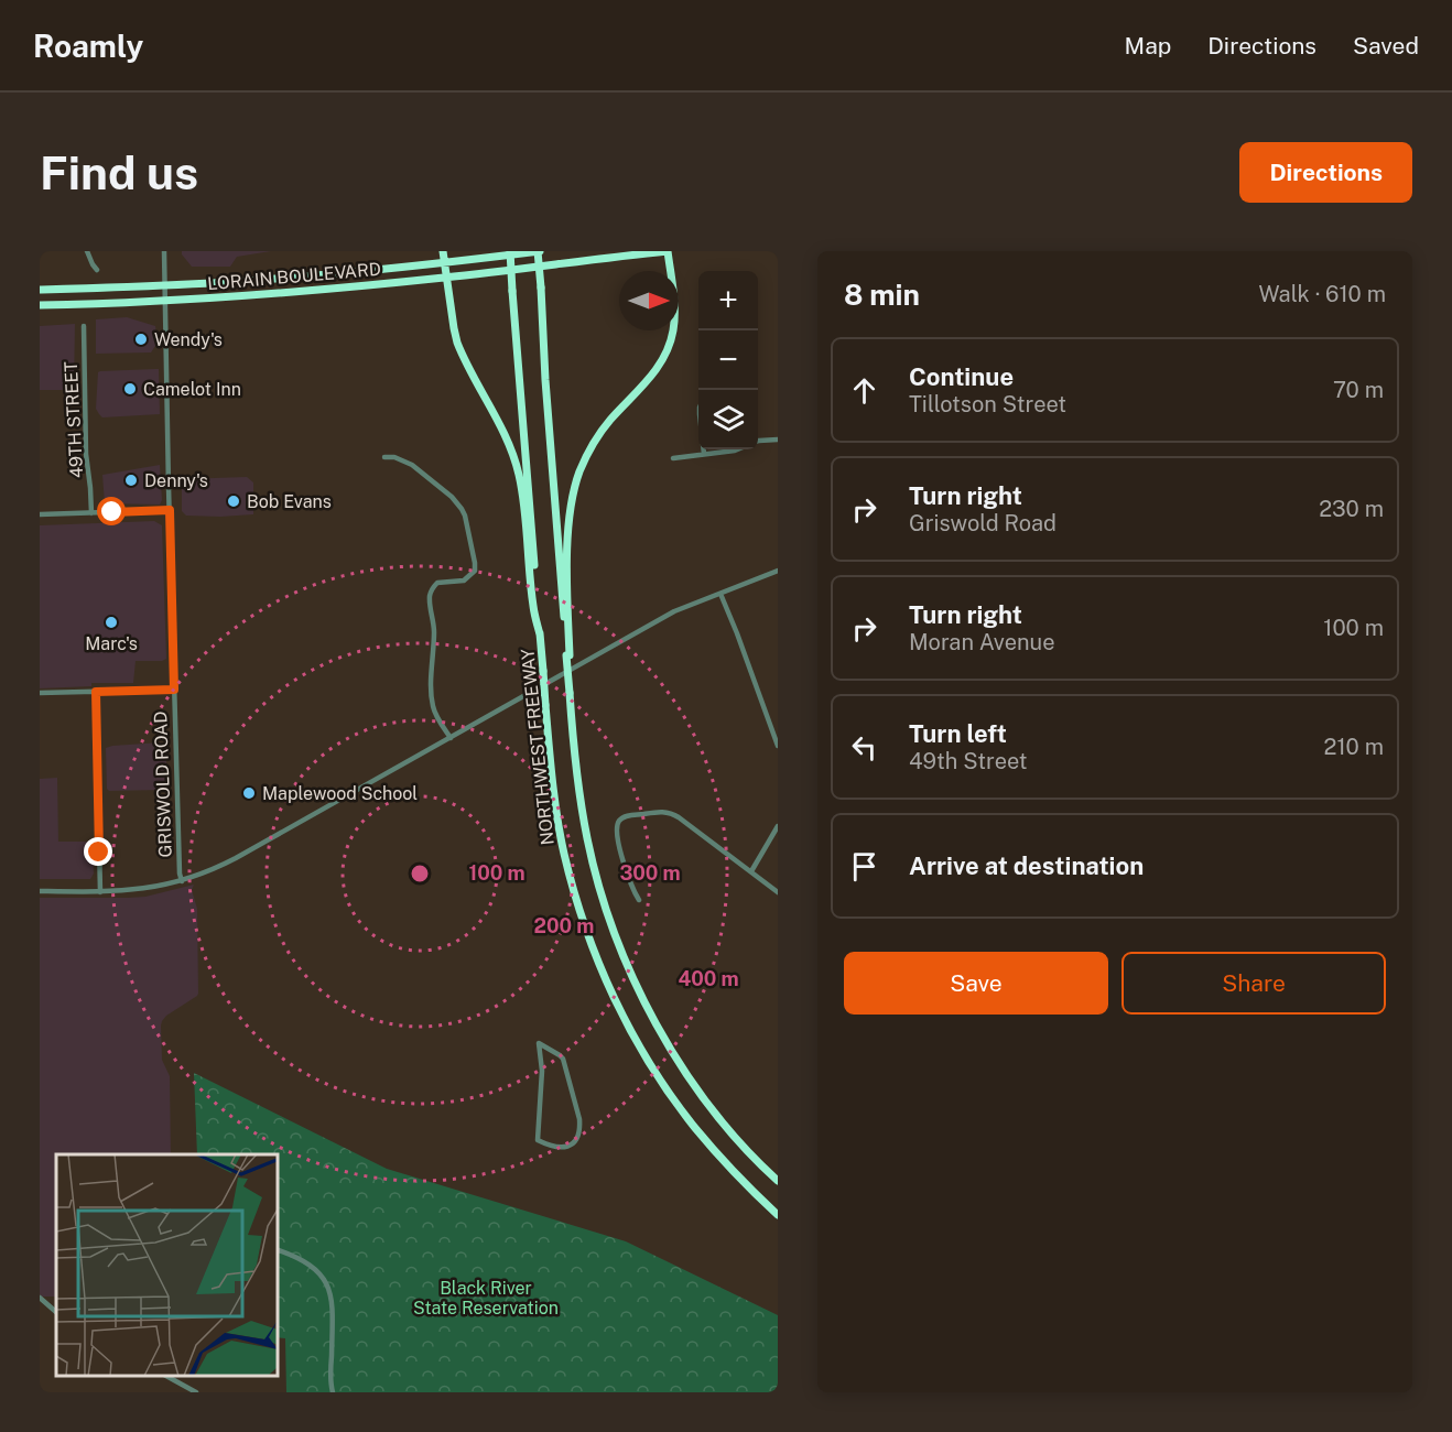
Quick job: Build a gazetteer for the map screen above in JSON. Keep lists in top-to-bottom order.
{
  "streets": {
    "highway": ["LORAIN BOULEVARD", "NORTHWEST FREEWAY"],
    "street": ["49TH STREET", "GRISWOLD ROAD"]
  },
  "crossings": [
    ["LORAIN BOULEVARD", "GRISWOLD ROAD"]
  ],
  "parks": ["Black River State Reservation"],
  "places": [
    "Wendy's",
    "Camelot Inn",
    "Denny's",
    "Bob Evans",
    "Marc's",
    "Maplewood School"
  ],
  "north": "right",
  "page": {
    "header": "Roamly",
    "nav": ["Map", "Directions", "Saved"],
    "buttons": [
      "Directions",
      ["Save", "Share"]
    ],
    "title": "Find us",
    "heading": ["8 min", "Walk · 610 m"],
    "map_buttons": ["+", "−"],
    "list": [
      ["Continue", "Tillotson Street", "70 m"],
      ["Turn right", "Griswold Road", "230 m"],
      ["Turn right", "Moran Avenue", "100 m"],
      ["Turn left", "49th Street", "210 m"],
      "Arrive at destination"
    ]
  },
  "rings": [
    "100 m",
    "300 m",
    "200 m",
    "400 m"
  ]
}
